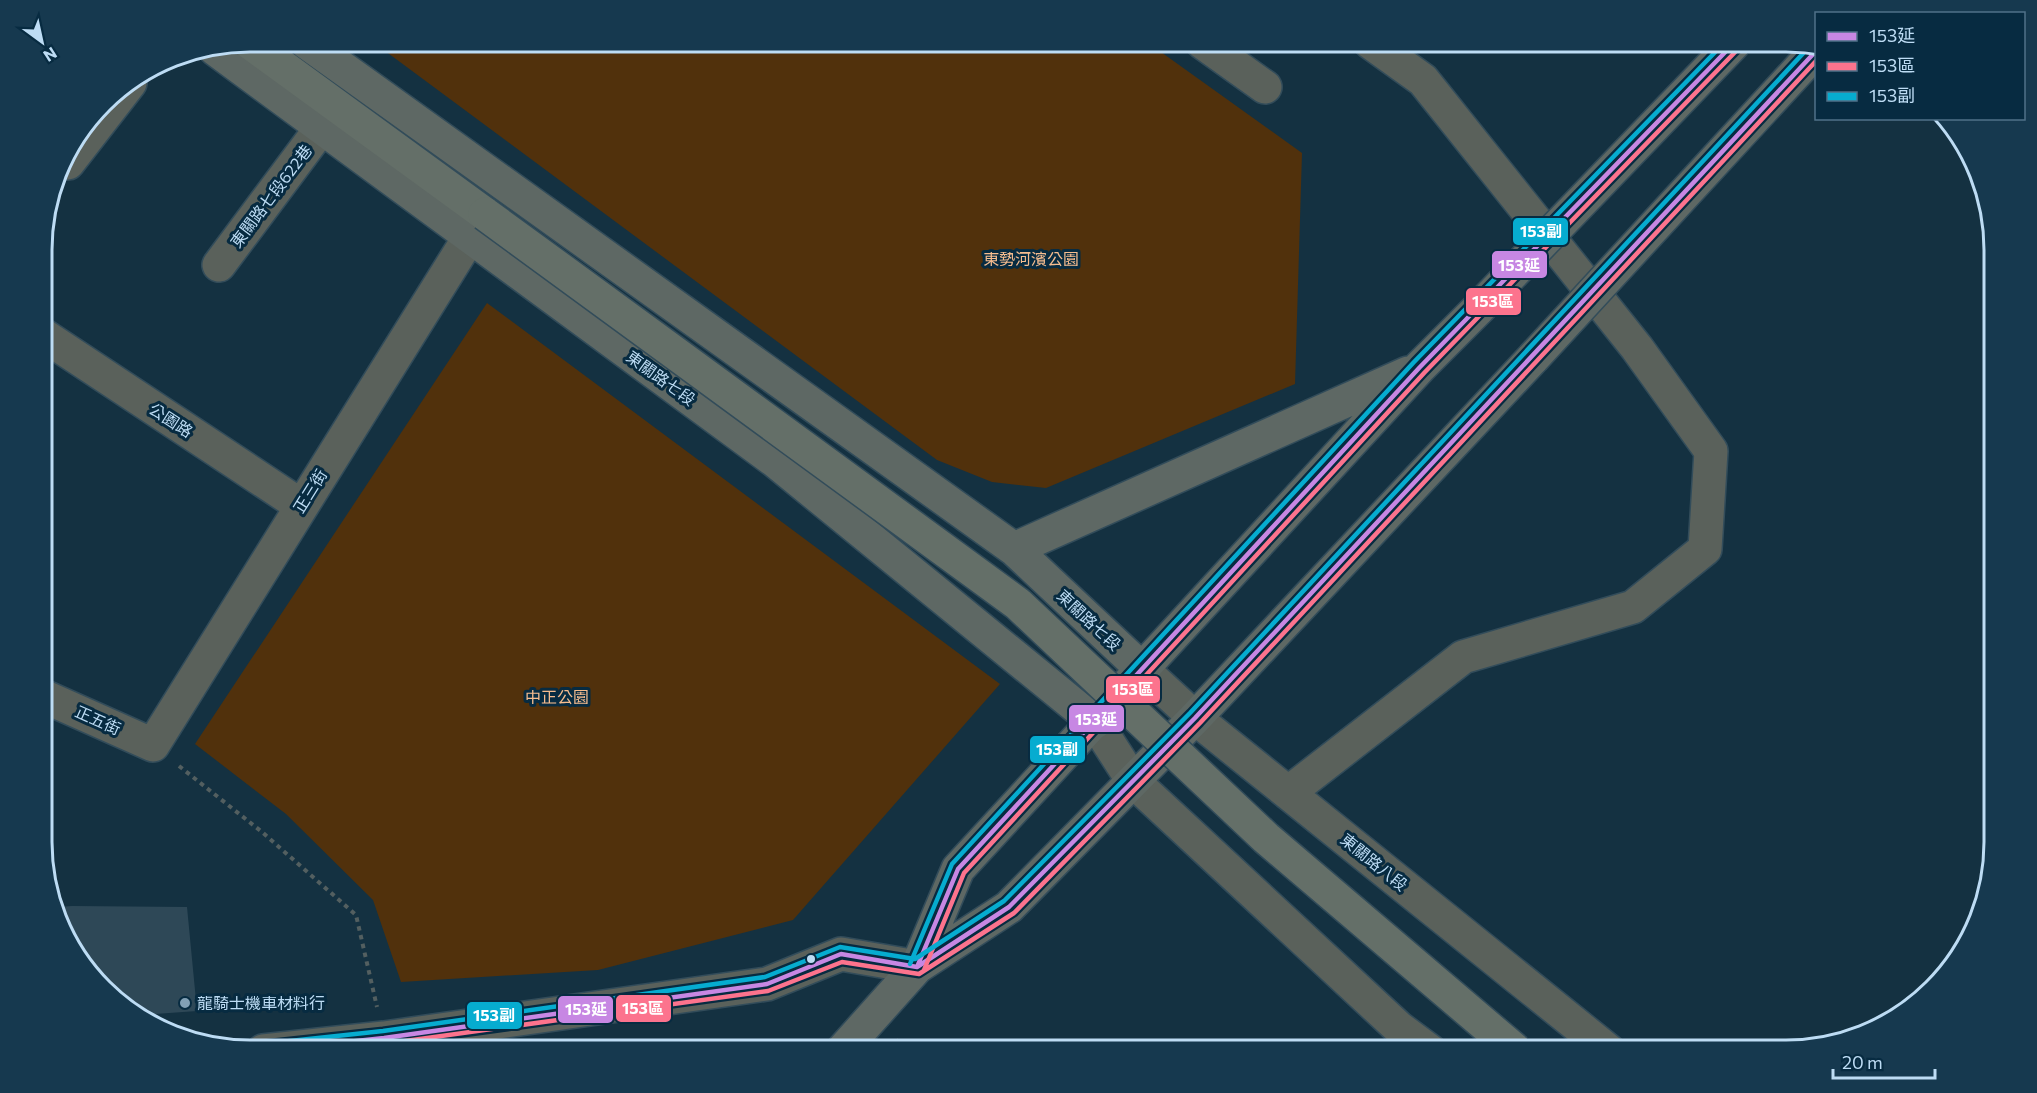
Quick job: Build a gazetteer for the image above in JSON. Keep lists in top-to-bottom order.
{
  "streets": {
    "main road": ["東關路七段"],
    "street": [
      "東關路七段622巷",
      "公園路",
      "正三街",
      "正五街",
      "東關路八段"
    ]
  },
  "crossings": [
    ["東關路七段622巷", "東關路七段"],
    ["東關路七段", "正三街"],
    ["東關路七段", "東關路八段"],
    ["公園路", "正三街"],
    ["正三街", "正五街"]
  ],
  "parks": ["東勢河濱公園", "中正公園"],
  "places": ["龍騎士機車材料行"],
  "lines": ["transit line 153延", "transit line 153區", "transit line 153副"],
  "legend": ["153延", "153區", "153副"],
  "scale_bar": "20 m",
  "north": "bottom right"
}
